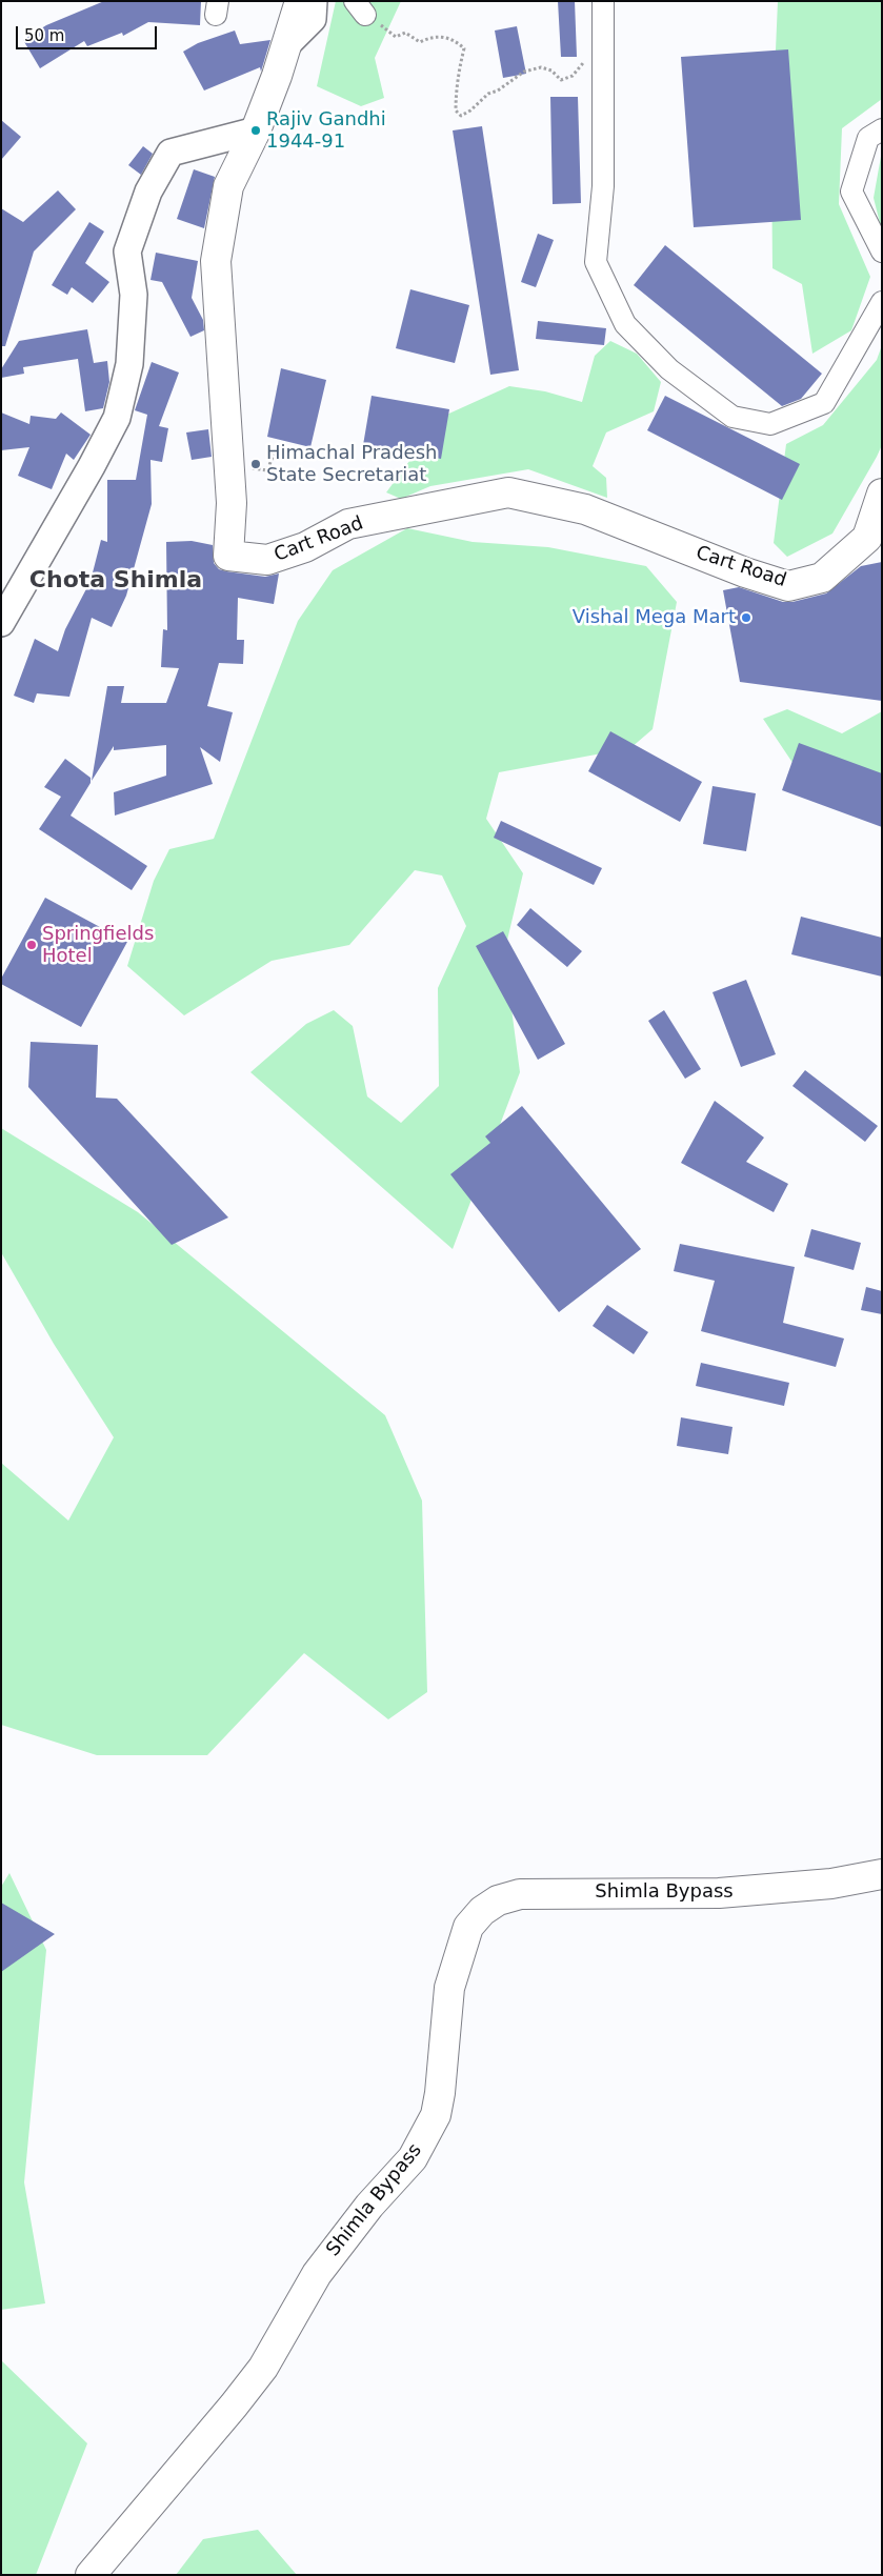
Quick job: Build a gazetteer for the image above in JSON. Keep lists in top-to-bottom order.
{
  "streets": {
    "main road": ["Cart Road", "Shimla Bypass"]
  },
  "districts": ["Chota Shimla"],
  "places": [
    "Rajiv Gandhi 1944-91",
    "Himachal Pradesh State Secretariat",
    "Vishal Mega Mart",
    "Springfields Hotel"
  ],
  "scale_bar": "50 m"
}
